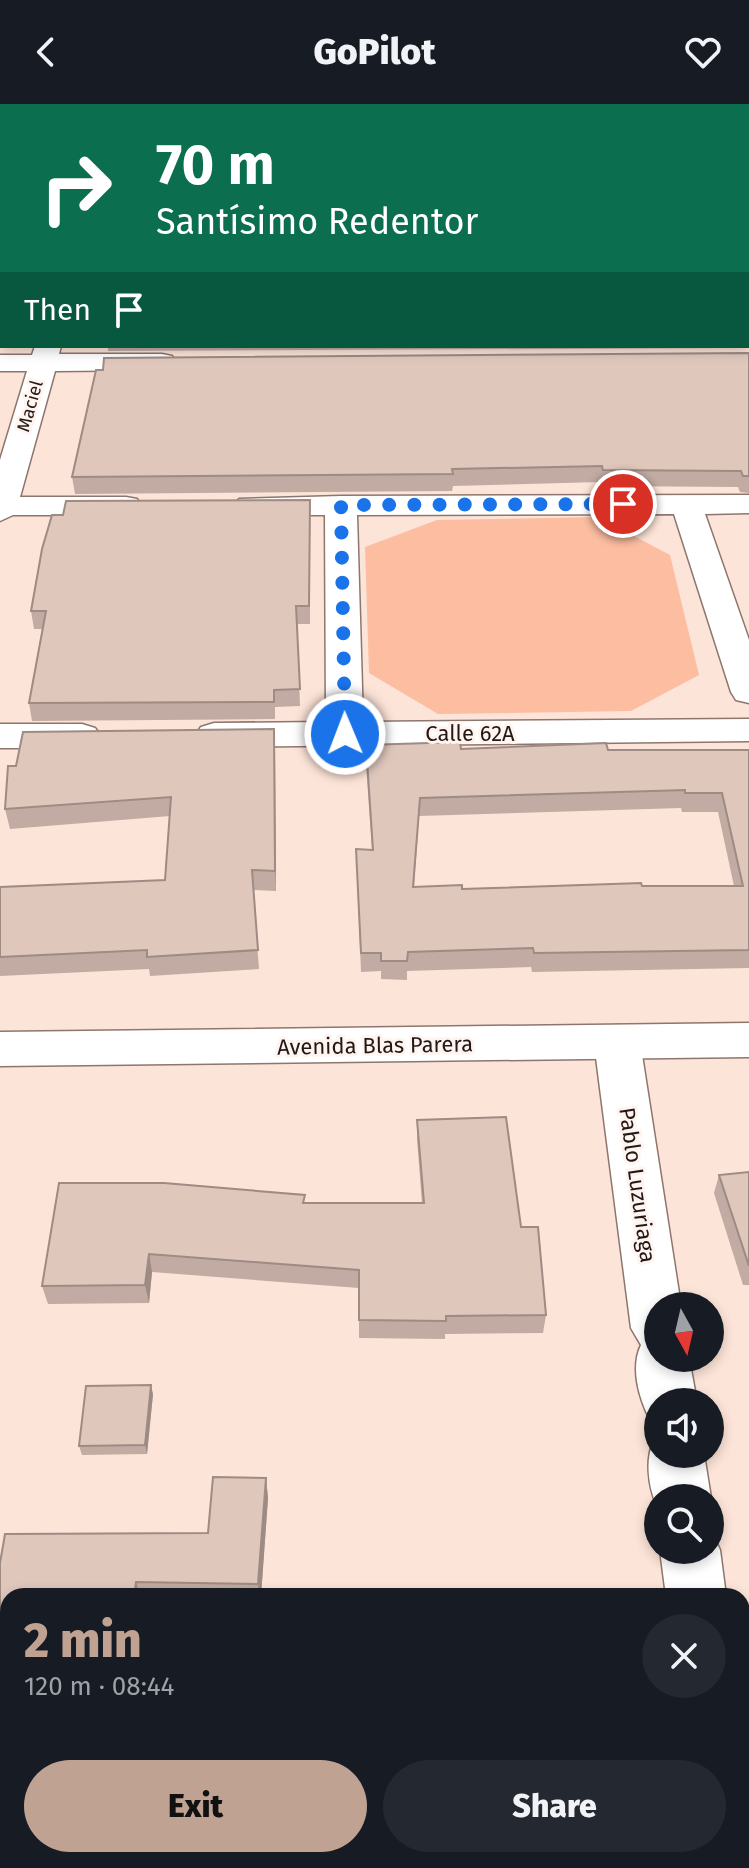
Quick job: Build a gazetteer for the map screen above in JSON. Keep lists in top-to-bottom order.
{
  "streets": {
    "street": [
      "Maciel",
      "Calle 62A",
      "Avenida Blas Parera",
      "Pablo Luzuriaga"
    ]
  },
  "crossings": [
    ["Avenida Blas Parera", "Pablo Luzuriaga"]
  ],
  "north": "bottom",
  "page": {
    "header": "GoPilot",
    "turn": ["70 m", "Santísimo Redentor"],
    "then": "Then",
    "heading": ["2 min", "120 m · 08:44"],
    "buttons": ["Exit", "Share"]
  }
}
